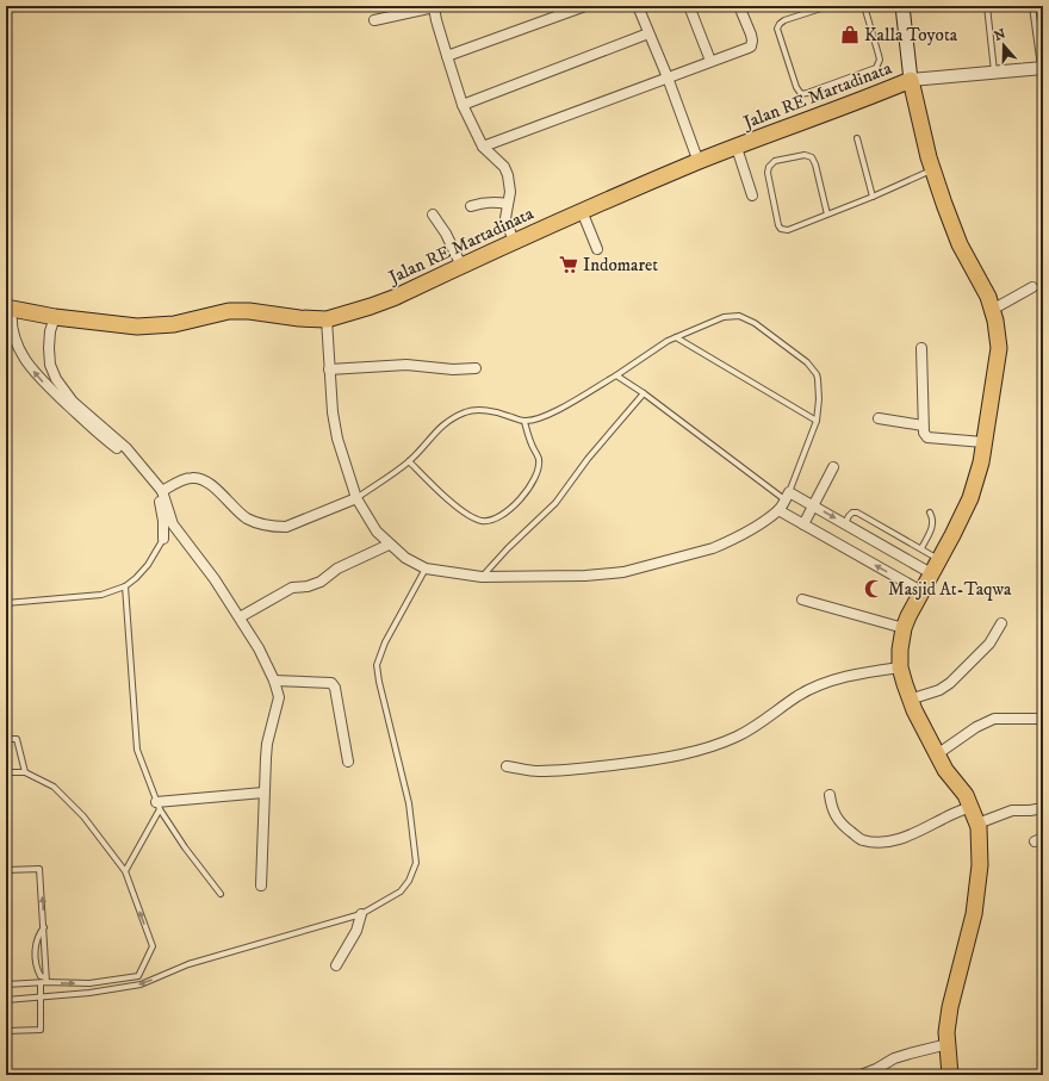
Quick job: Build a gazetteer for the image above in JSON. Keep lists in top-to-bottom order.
{
  "streets": {
    "highway": ["Jalan RE Martadinata"]
  },
  "places": {
    "shop": ["Kalla Toyota"],
    "supermarket": ["Indomaret"],
    "mosque": ["Masjid At-Taqwa"]
  },
  "north": "top"
}
